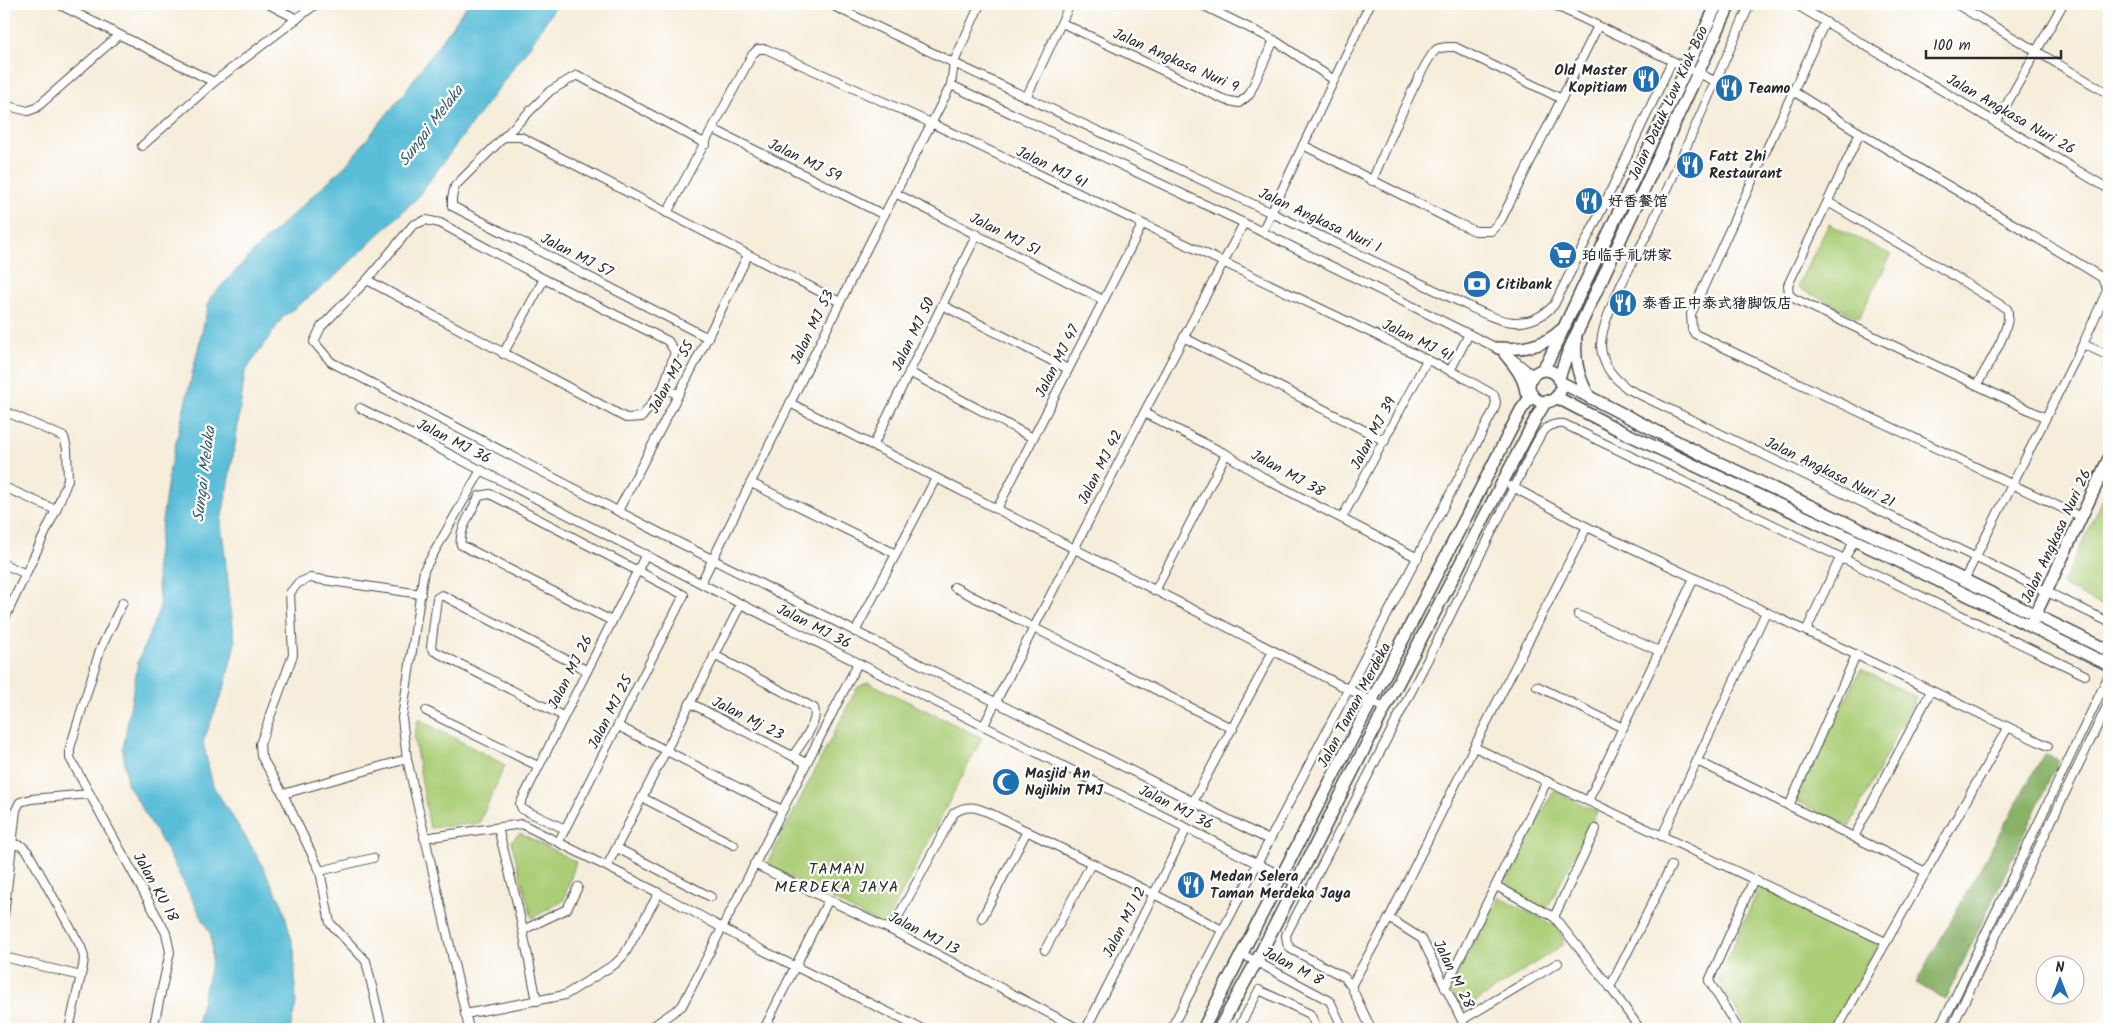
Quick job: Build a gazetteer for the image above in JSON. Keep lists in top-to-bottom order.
{
  "streets": {
    "main road": ["Jalan Datuk Low Kiok Boo", "Jalan Angkasa Nuri 26", "Jalan Taman Merdeka"],
    "street": [
      "Jalan Angkasa Nuri 9",
      "Jalan MJ 59",
      "Jalan MJ 41",
      "Jalan Angkasa Nuri 1",
      "Jalan MJ 51",
      "Jalan MJ 57",
      "Jalan MJ 53",
      "Jalan MJ 50",
      "Jalan MJ 47",
      "Jalan MJ 55",
      "Jalan MJ 39",
      "Jalan MJ 36",
      "Jalan MJ 42",
      "Jalan Angkasa Nuri 21",
      "Jalan MJ 38",
      "Jalan MJ 26",
      "Jalan MJ 25",
      "Jalan Mj 23",
      "Jalan KU 18",
      "Jalan MJ 12",
      "Jalan MJ 13",
      "Jalan M 8",
      "Jalan M 28"
    ]
  },
  "crossings": [
    ["Jalan Datuk Low Kiok Boo", "Jalan Taman Merdeka"],
    ["Jalan Angkasa Nuri 26", "Jalan Angkasa Nuri 21"],
    ["Jalan MJ 59", "Jalan MJ 41"],
    ["Jalan MJ 59", "Jalan MJ 53"],
    ["Jalan MJ 41", "Jalan MJ 53"],
    ["Jalan MJ 41", "Jalan MJ 47"],
    ["Jalan MJ 41", "Jalan MJ 39"],
    ["Jalan MJ 41", "Jalan MJ 42"],
    ["Jalan MJ 41", "Jalan MJ 38"],
    ["Jalan MJ 51", "Jalan MJ 53"],
    ["Jalan MJ 51", "Jalan MJ 50"],
    ["Jalan MJ 51", "Jalan MJ 47"],
    ["Jalan MJ 57", "Jalan MJ 55"],
    ["Jalan MJ 53", "Jalan MJ 36"],
    ["Jalan MJ 39", "Jalan MJ 38"],
    ["Jalan MJ 36", "Jalan MJ 42"],
    ["Jalan MJ 36", "Jalan MJ 26"],
    ["Jalan MJ 36", "Jalan Taman Merdeka"],
    ["Jalan MJ 36", "Jalan MJ 12"],
    ["Jalan MJ 42", "Jalan MJ 38"],
    ["Jalan MJ 26", "Jalan MJ 25"],
    ["Jalan Taman Merdeka", "Jalan M 8"]
  ],
  "districts": ["TAMAN MERDEKA JAYA"],
  "water": ["Sungai Melaka"],
  "places": {
    "restaurant": [
      "Old Master Kopitiam",
      "Teamo",
      "Fatt Zhi Restaurant",
      "好香餐馆",
      "泰香正中泰式猪脚饭店",
      "Medan Selera Taman Merdeka Jaya"
    ],
    "supermarket": ["珀临手礼饼家"],
    "bank": ["Citibank"],
    "mosque": ["Masjid An Najihin TMJ"]
  },
  "scale_bar": "100 m",
  "north": "top"
}
